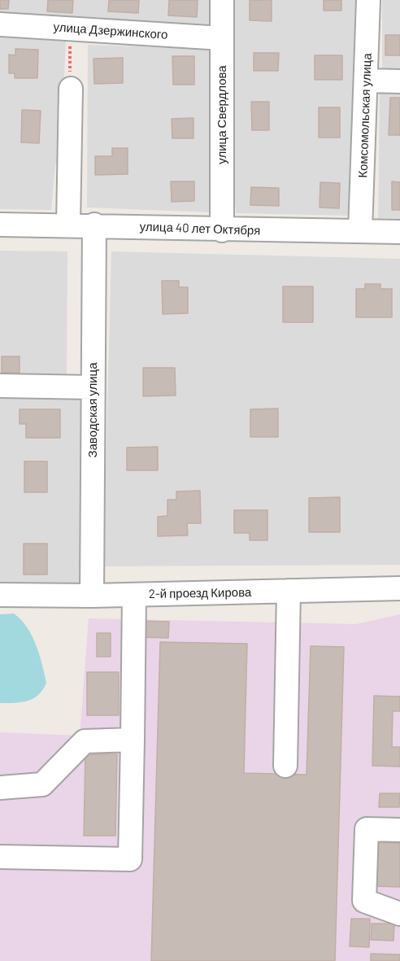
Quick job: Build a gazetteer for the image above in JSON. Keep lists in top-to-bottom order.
{
  "streets": {
    "street": [
      "улица Дзержинского",
      "улица Свердлова",
      "Комсомольская улица",
      "улица 40 лет Октября",
      "Заводская улица",
      "2-й проезд Кирова"
    ]
  },
  "crossings": [
    ["улица Дзержинского", "улица Свердлова"],
    ["улица Свердлова", "улица 40 лет Октября"],
    ["Комсомольская улица", "улица 40 лет Октября"],
    ["улица 40 лет Октября", "Заводская улица"],
    ["Заводская улица", "2-й проезд Кирова"]
  ]
}
